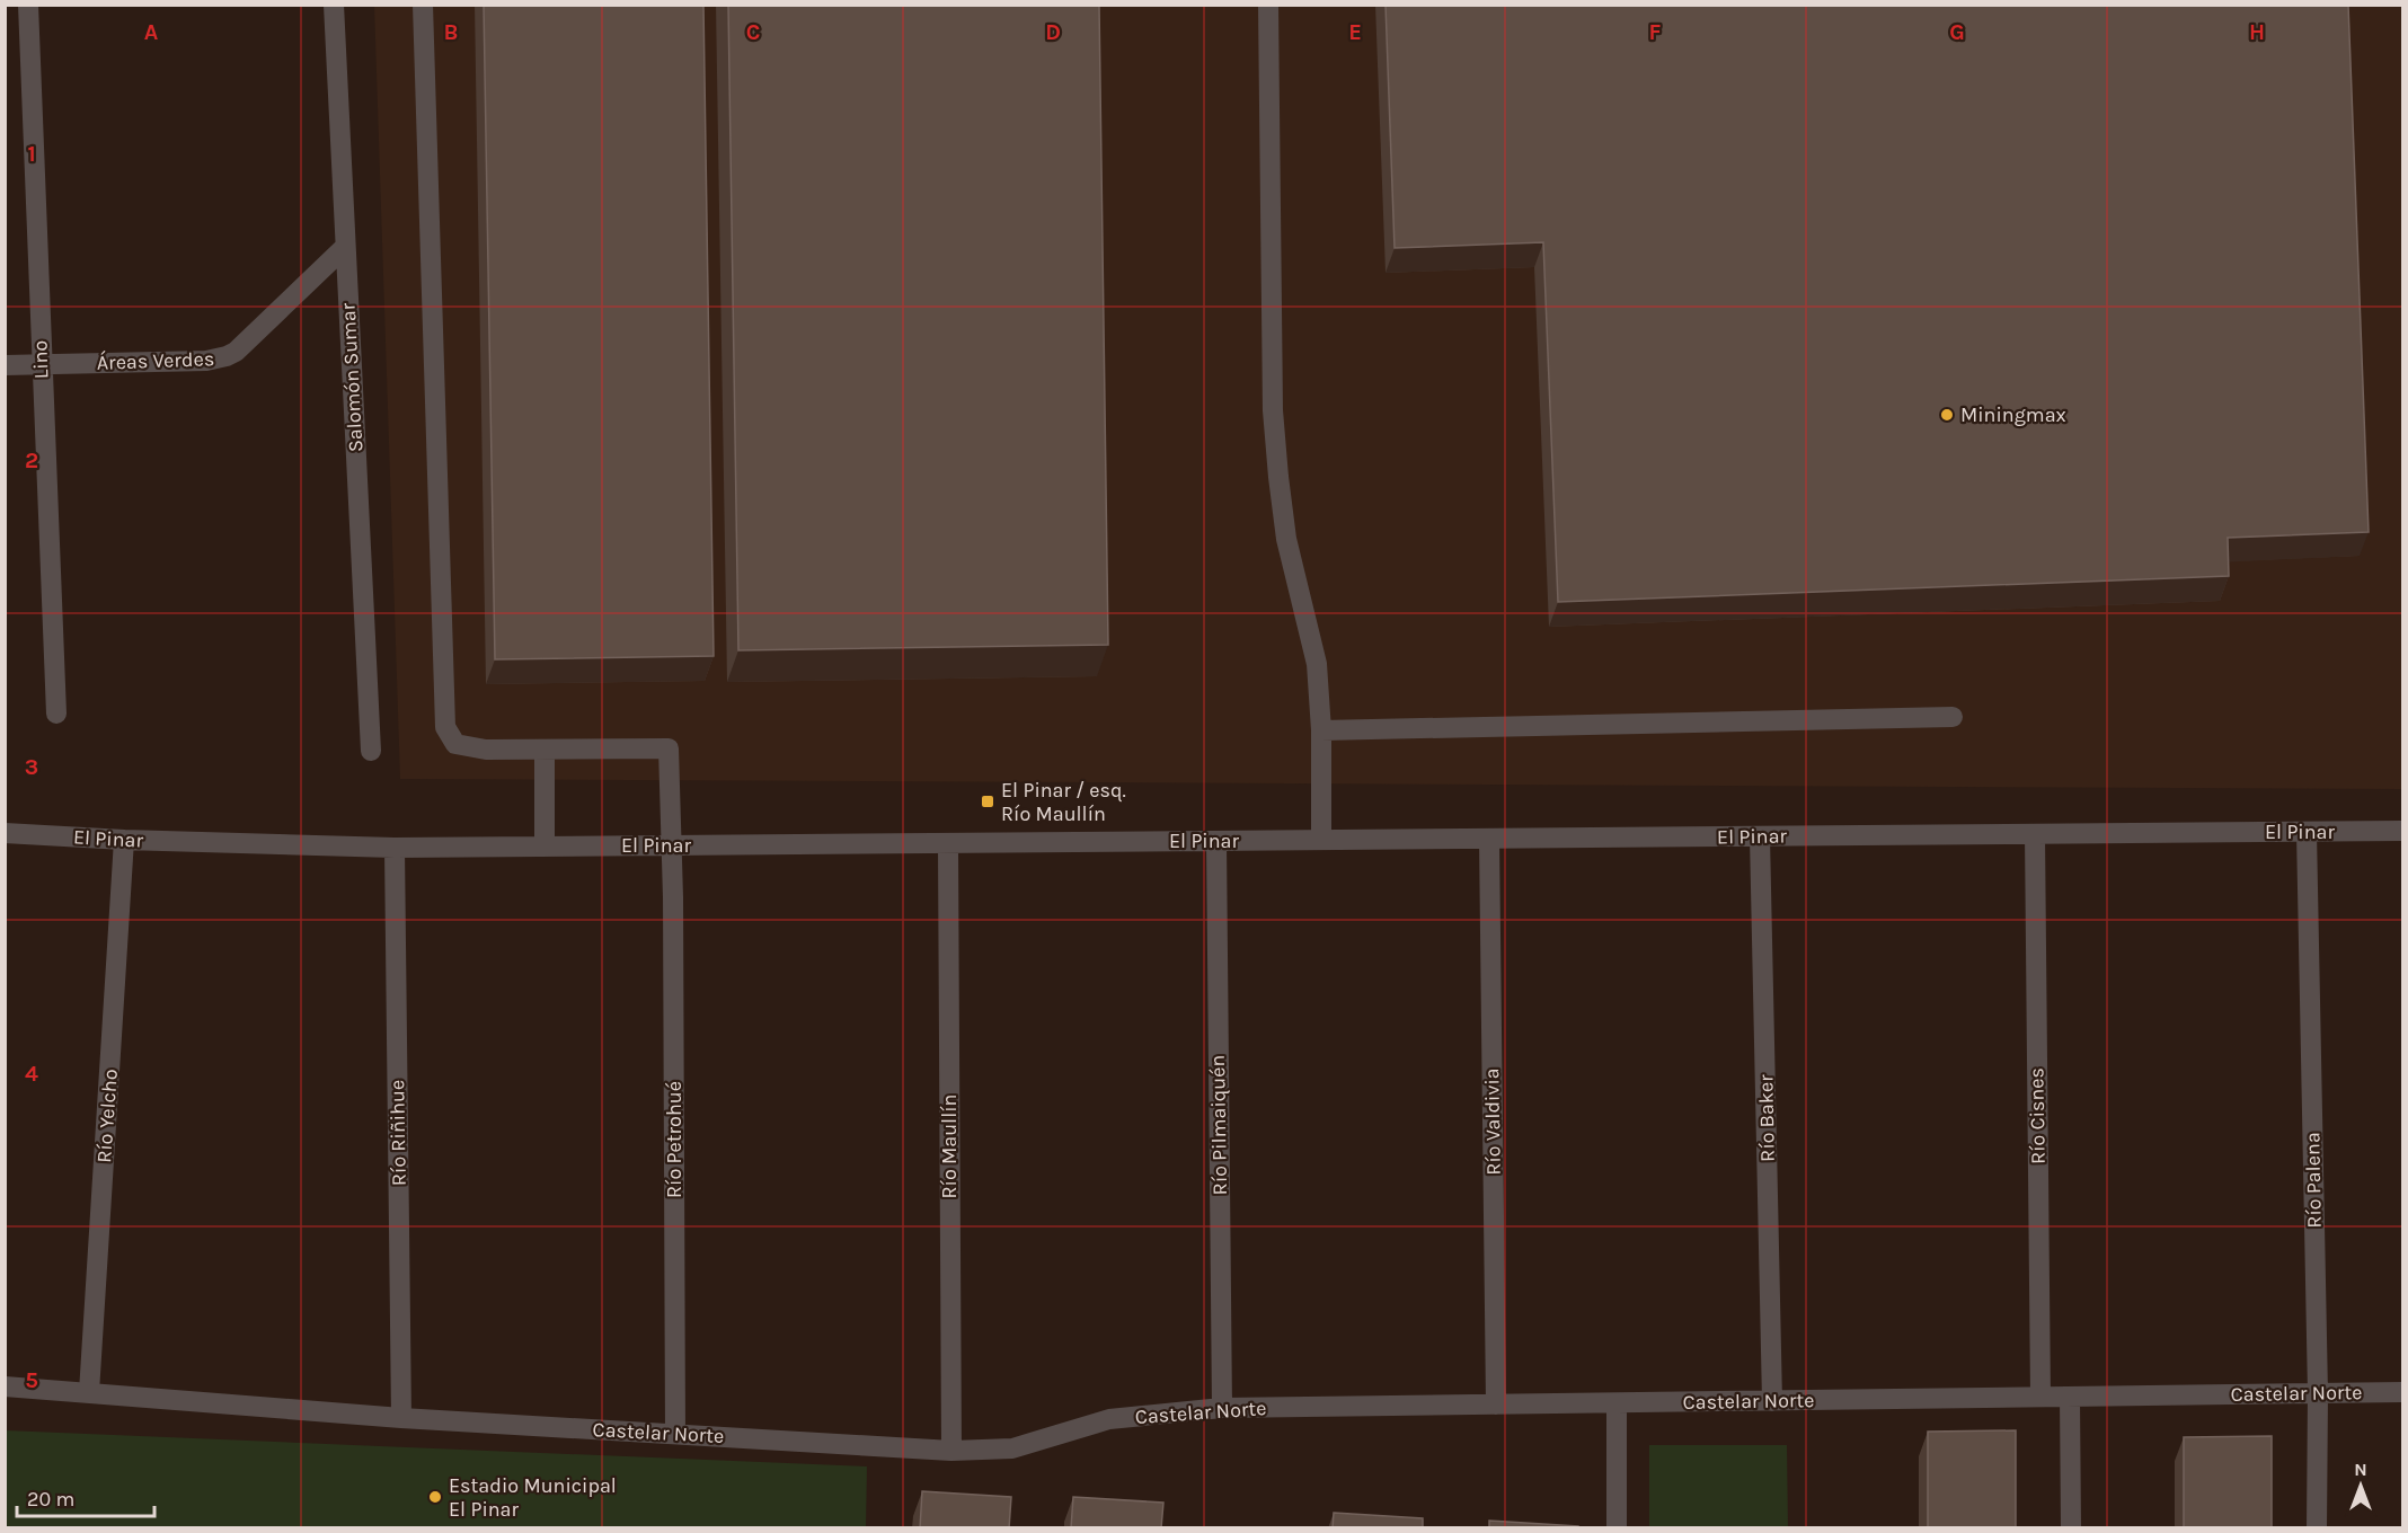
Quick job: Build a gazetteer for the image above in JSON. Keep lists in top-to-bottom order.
{
  "streets": {
    "street": [
      "Lino",
      "Áreas Verdes",
      "Salomón Sumar",
      "El Pinar",
      "Río Yelcho",
      "Río Cisnes",
      "Río Baker",
      "Río Valdivia",
      "Río Pilmaiquén",
      "Río Riñihue",
      "Río Petrohué",
      "Río Maullín",
      "Río Palena",
      "Castelar Norte"
    ]
  },
  "crossings": [
    ["Lino", "Áreas Verdes"],
    ["Áreas Verdes", "Salomón Sumar"],
    ["El Pinar", "Río Yelcho"],
    ["El Pinar", "Río Cisnes"],
    ["El Pinar", "Río Baker"],
    ["El Pinar", "Río Valdivia"],
    ["El Pinar", "Río Pilmaiquén"],
    ["El Pinar", "Río Riñihue"],
    ["El Pinar", "Río Petrohué"],
    ["El Pinar", "Río Maullín"],
    ["El Pinar", "Río Palena"],
    ["Río Yelcho", "Castelar Norte"],
    ["Río Cisnes", "Castelar Norte"],
    ["Río Baker", "Castelar Norte"],
    ["Río Valdivia", "Castelar Norte"],
    ["Río Pilmaiquén", "Castelar Norte"],
    ["Río Riñihue", "Castelar Norte"],
    ["Río Petrohué", "Castelar Norte"],
    ["Río Maullín", "Castelar Norte"],
    ["Río Palena", "Castelar Norte"]
  ],
  "places": {
    "other": ["Miningmax", "Estadio Municipal El Pinar"],
    "transit": ["El Pinar / esq. Río Maullín"]
  },
  "scale_bar": "20 m",
  "north": "top",
  "grid": {
    "columns": [
      "A",
      "B",
      "C",
      "D",
      "E",
      "F",
      "G",
      "H"
    ],
    "rows": [
      "1",
      "2",
      "3",
      "4",
      "5"
    ]
  }
}
